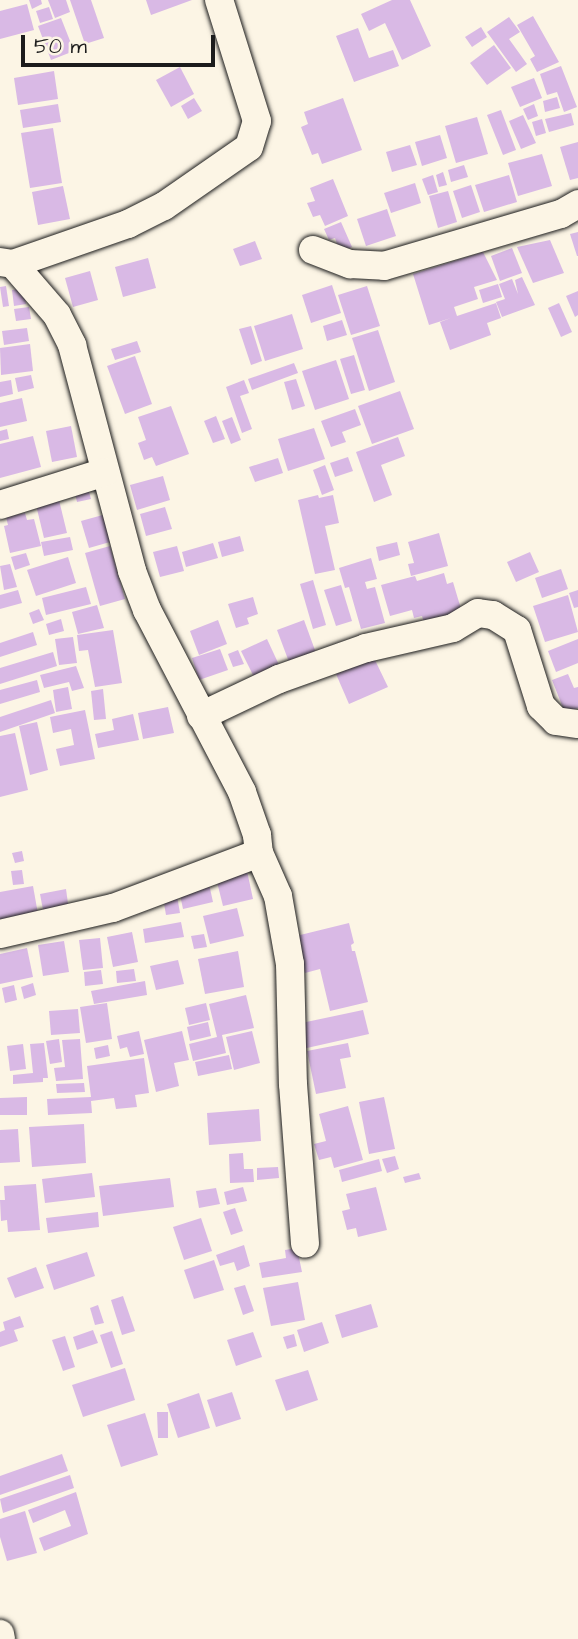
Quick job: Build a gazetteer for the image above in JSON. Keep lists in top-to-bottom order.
{
  "scale_bar": "50 m"
}
